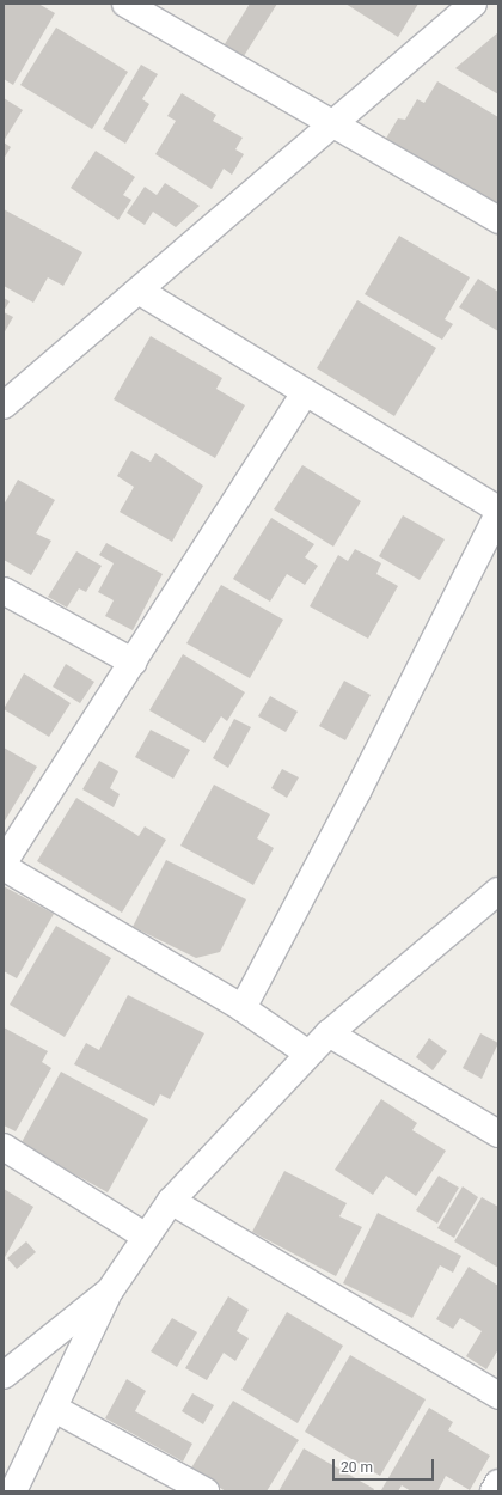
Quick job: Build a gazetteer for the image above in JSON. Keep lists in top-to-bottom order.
{
  "scale_bar": "20 m"
}
